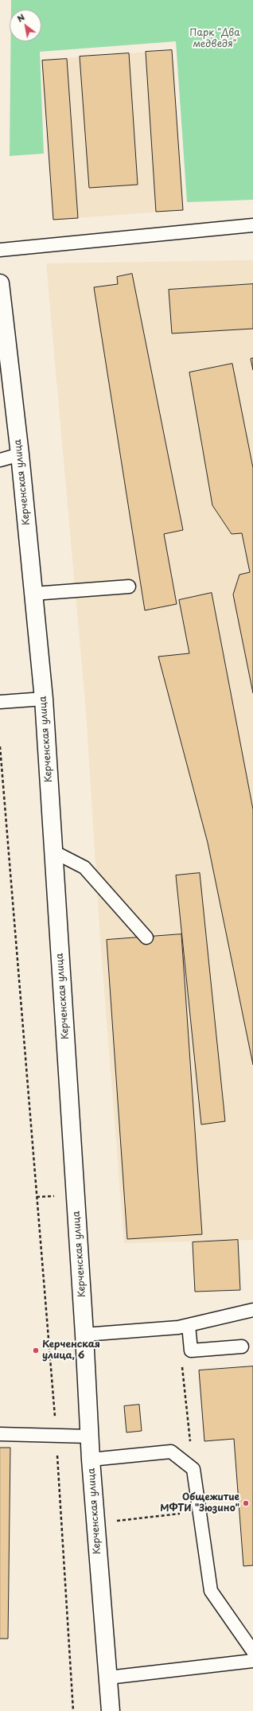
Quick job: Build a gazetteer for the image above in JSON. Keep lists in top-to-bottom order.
{
  "streets": {
    "street": ["Керченская улица"]
  },
  "parks": ["Парк \"Два медведя\""],
  "places": ["Керченская улица, 6", "Общежитие МФТИ \"Зюзино\""],
  "north": "top left"
}
